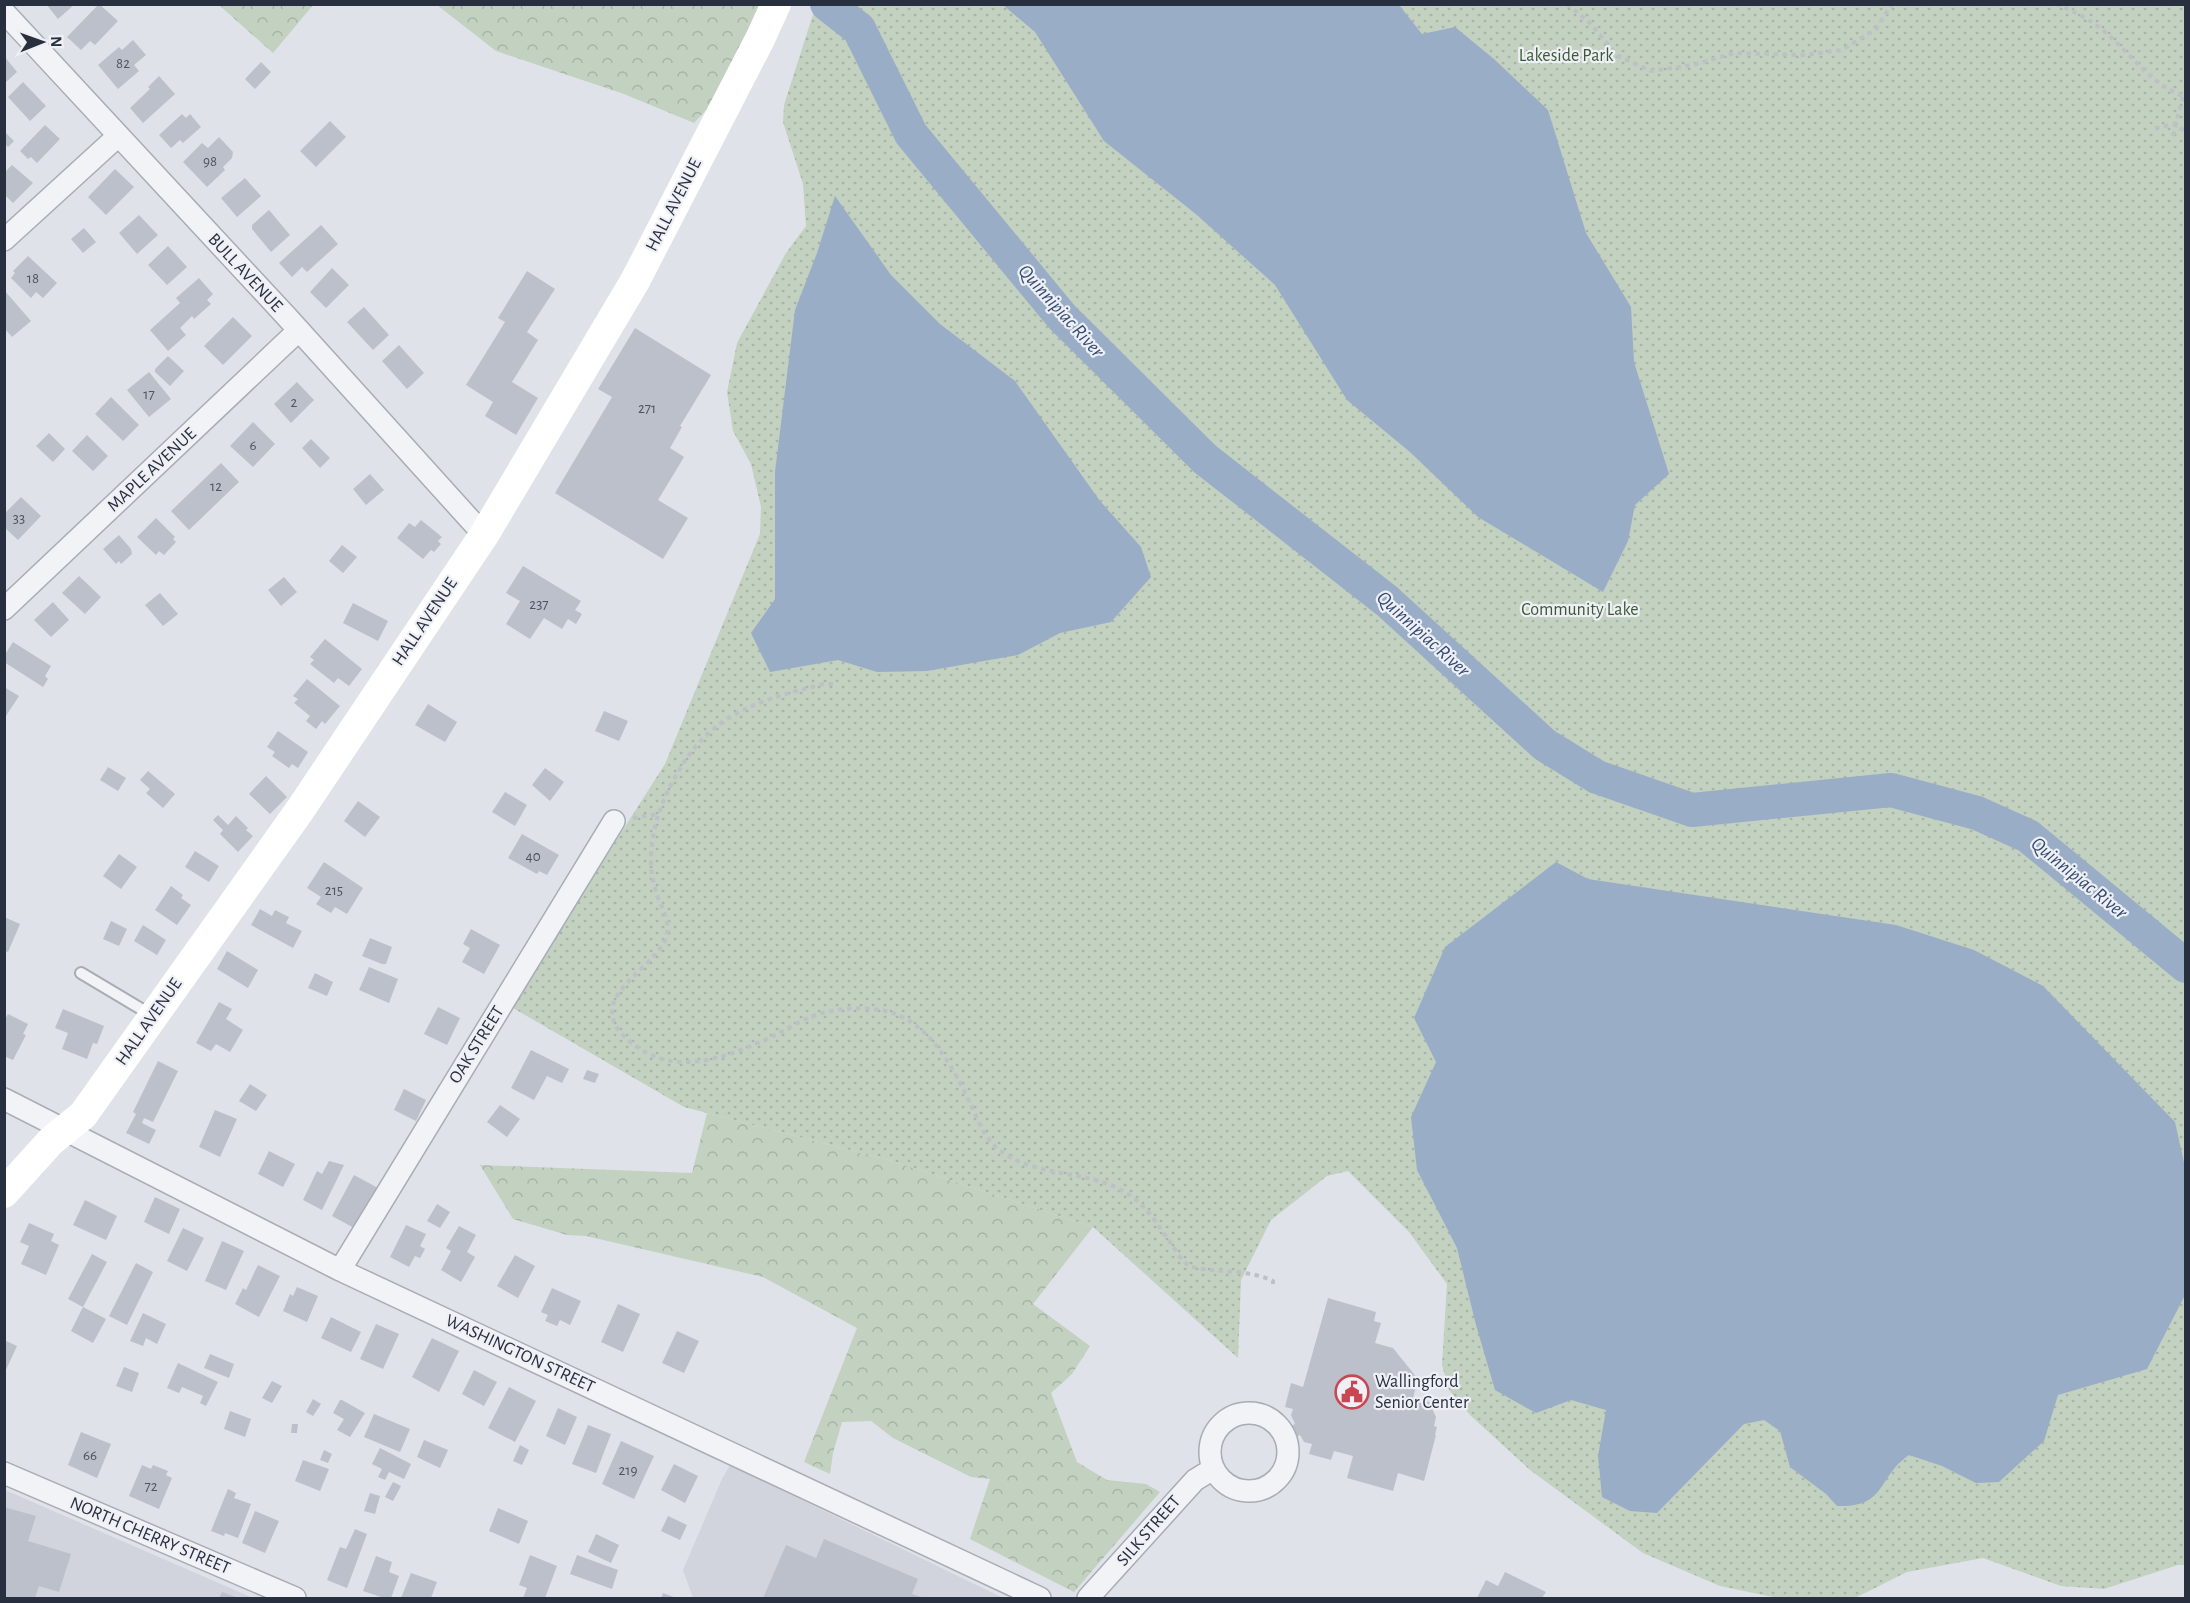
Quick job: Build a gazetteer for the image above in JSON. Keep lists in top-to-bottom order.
{
  "streets": {
    "main road": ["HALL AVENUE"],
    "street": [
      "BULL AVENUE",
      "MAPLE AVENUE",
      "OAK STREET",
      "WASHINGTON STREET",
      "SILK STREET",
      "NORTH CHERRY STREET"
    ]
  },
  "crossings": [
    ["HALL AVENUE", "BULL AVENUE"],
    ["HALL AVENUE", "WASHINGTON STREET"],
    ["BULL AVENUE", "MAPLE AVENUE"],
    ["OAK STREET", "WASHINGTON STREET"]
  ],
  "water": ["Quinnipiac River"],
  "parks": ["Lakeside Park", "Community Lake"],
  "places": {
    "public building": ["Wallingford Senior Center"]
  },
  "house_numbers": [
    "82",
    "98",
    "18",
    "17",
    "2",
    "271",
    "6",
    "12",
    "33",
    "237",
    "40",
    "215",
    "66",
    "219",
    "72"
  ],
  "north": "right"
}
